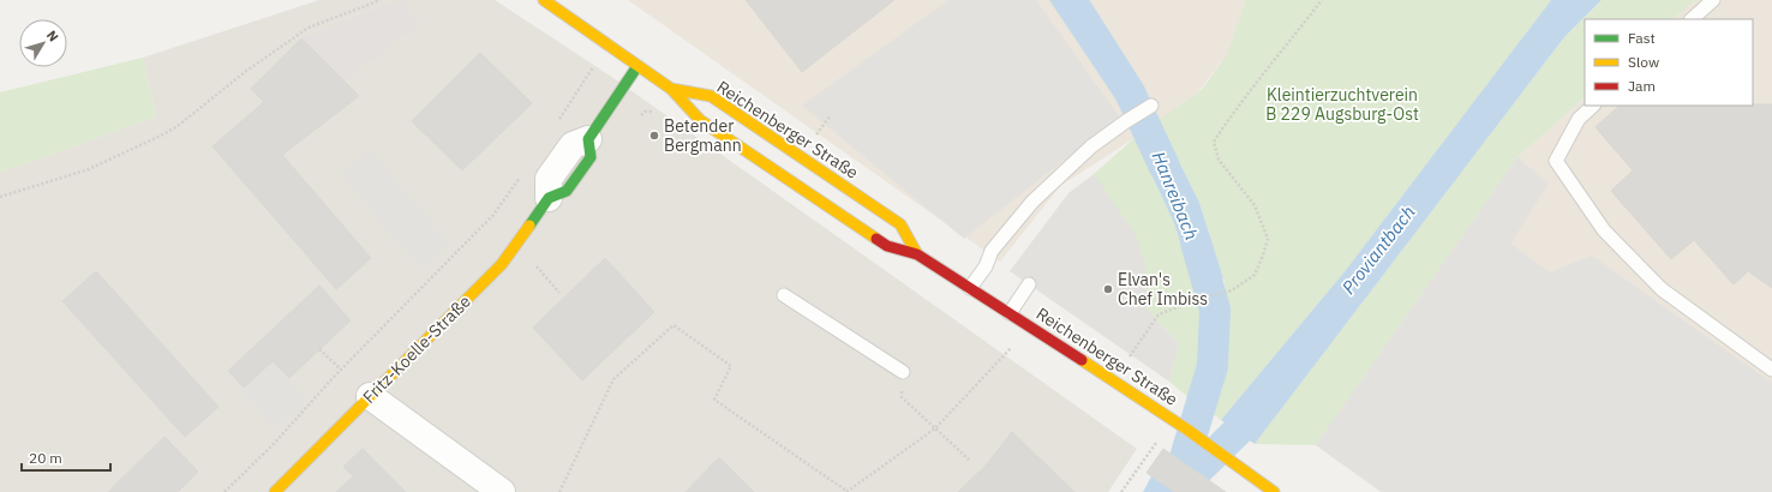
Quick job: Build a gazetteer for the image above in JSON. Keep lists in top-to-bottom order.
{
  "streets": {
    "street": ["Reichenberger Straße", "Fritz-Koelle-Straße"]
  },
  "crossings": [
    ["Reichenberger Straße", "Fritz-Koelle-Straße"]
  ],
  "water": ["Hanreibach", "Proviantbach"],
  "parks": ["Kleintierzuchtverein B 229 Augsburg-Ost"],
  "places": ["Betender Bergmann", "Elvan's Chef Imbiss"],
  "legend": ["Fast", "Slow", "Jam"],
  "scale_bar": "20 m",
  "north": "top right"
}
